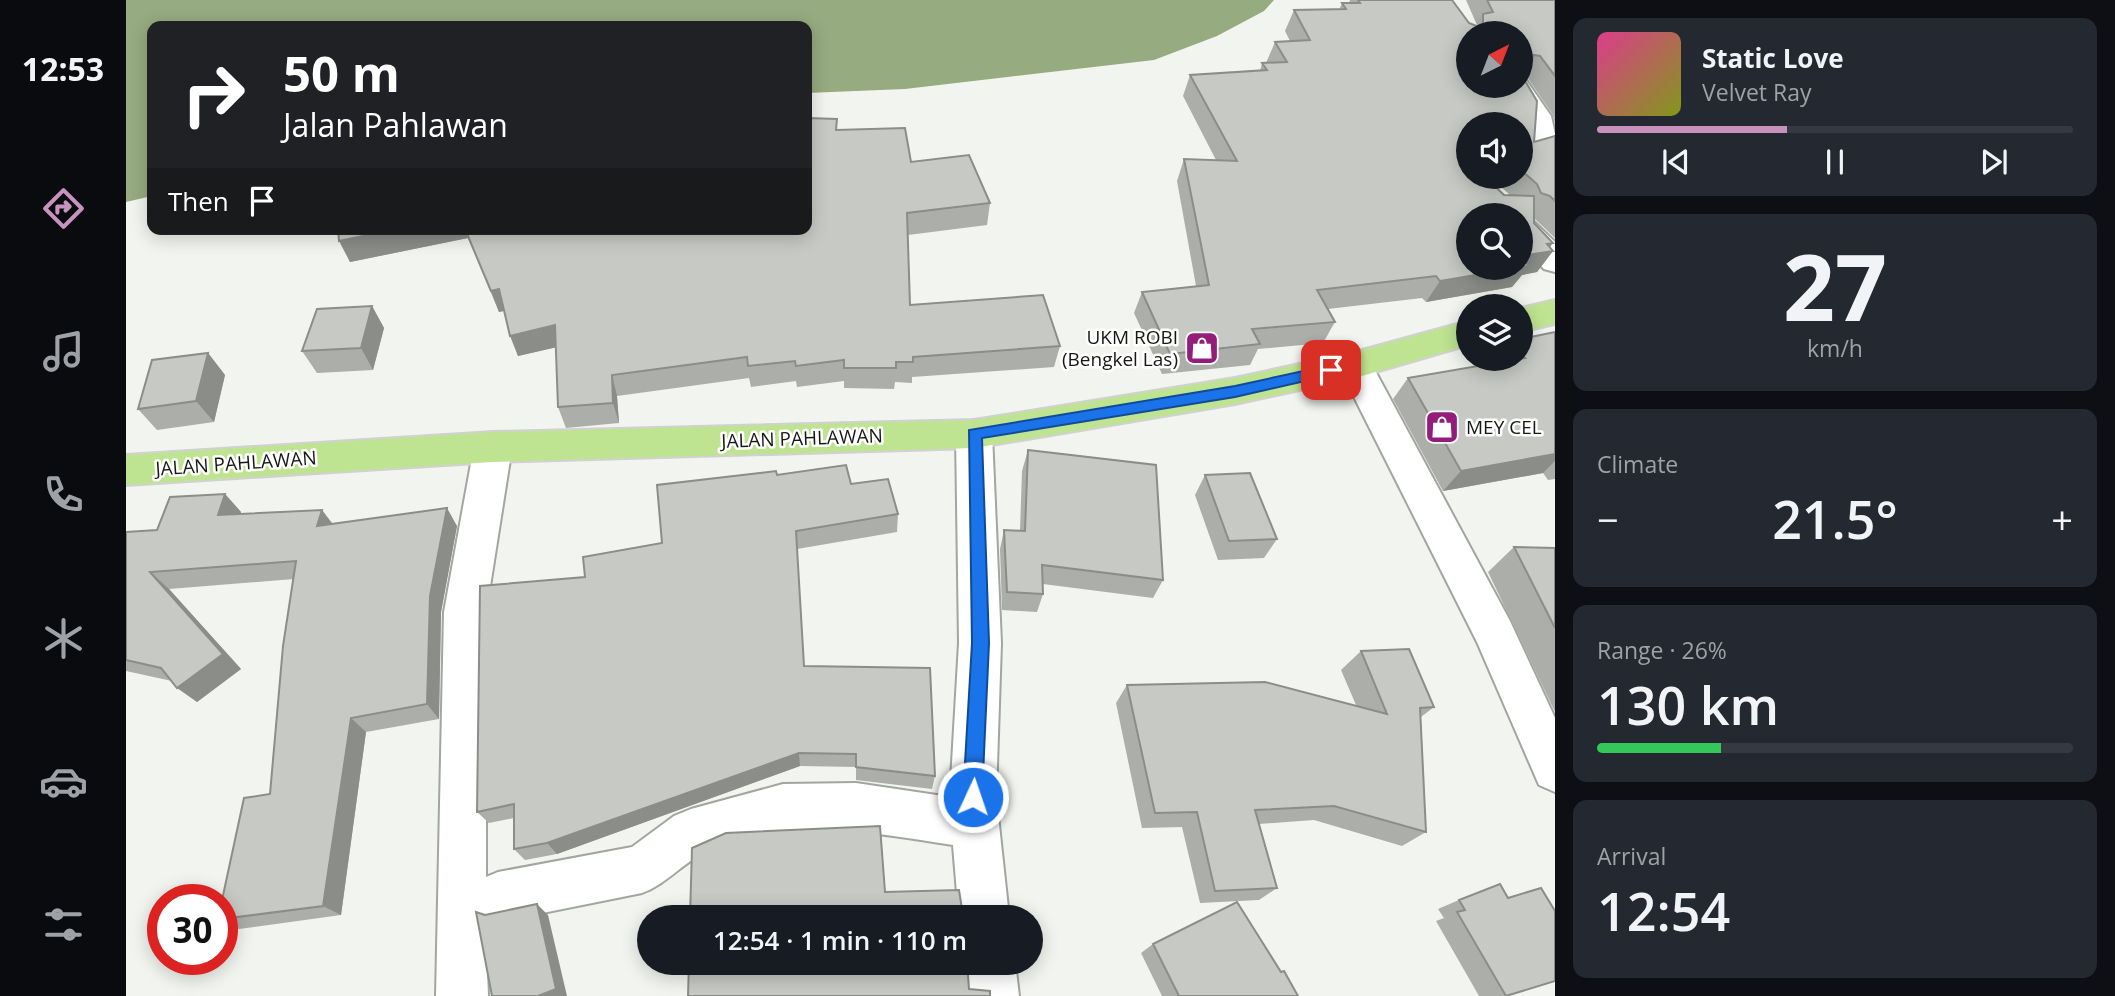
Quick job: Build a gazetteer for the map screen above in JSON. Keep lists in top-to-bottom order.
{
  "streets": {
    "highway": ["JALAN PAHLAWAN"]
  },
  "places": {
    "shop": ["UKM ROBI (Bengkel Las)", "MEY CEL"]
  },
  "north": "top right",
  "page": {
    "tabs": "12:53",
    "turn": ["50 m", "Jalan Pahlawan"],
    "song": ["Static Love", "Velvet Ray"],
    "then": "Then",
    "tile": [
      ["27", "km/h"],
      "Climate",
      ["Range · 26%", "130 km"],
      ["Arrival", "12:54"]
    ],
    "heat": ["−", "21.5°", "+"],
    "limit": "30",
    "trip": "12:54 · 1 min · 110 m"
  }
}
